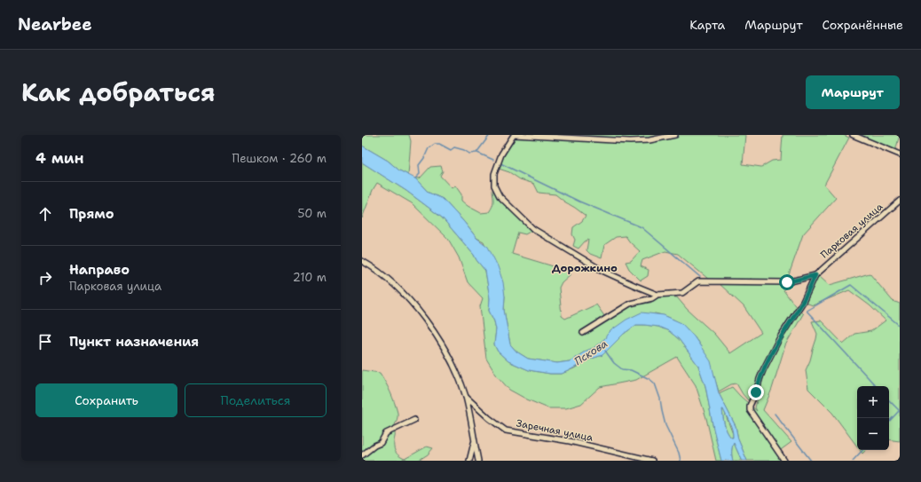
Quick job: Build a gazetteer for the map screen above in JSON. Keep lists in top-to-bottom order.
{
  "streets": {
    "street": ["Парковая улица", "Заречная улица"]
  },
  "districts": ["Дорожкино"],
  "water": ["Пскова"],
  "page": {
    "header": "Nearbee",
    "nav": ["Карта", "Маршрут", "Сохранённые"],
    "title": "Как добраться",
    "buttons": [
      "Маршрут",
      ["Сохранить", "Поделиться"]
    ],
    "heading": ["4 мин", "Пешком · 260 m"],
    "list": [
      ["Прямо", "50 m"],
      ["Направо", "Парковая улица", "210 m"],
      "Пункт назначения"
    ],
    "map_buttons": ["+", "−"]
  }
}
